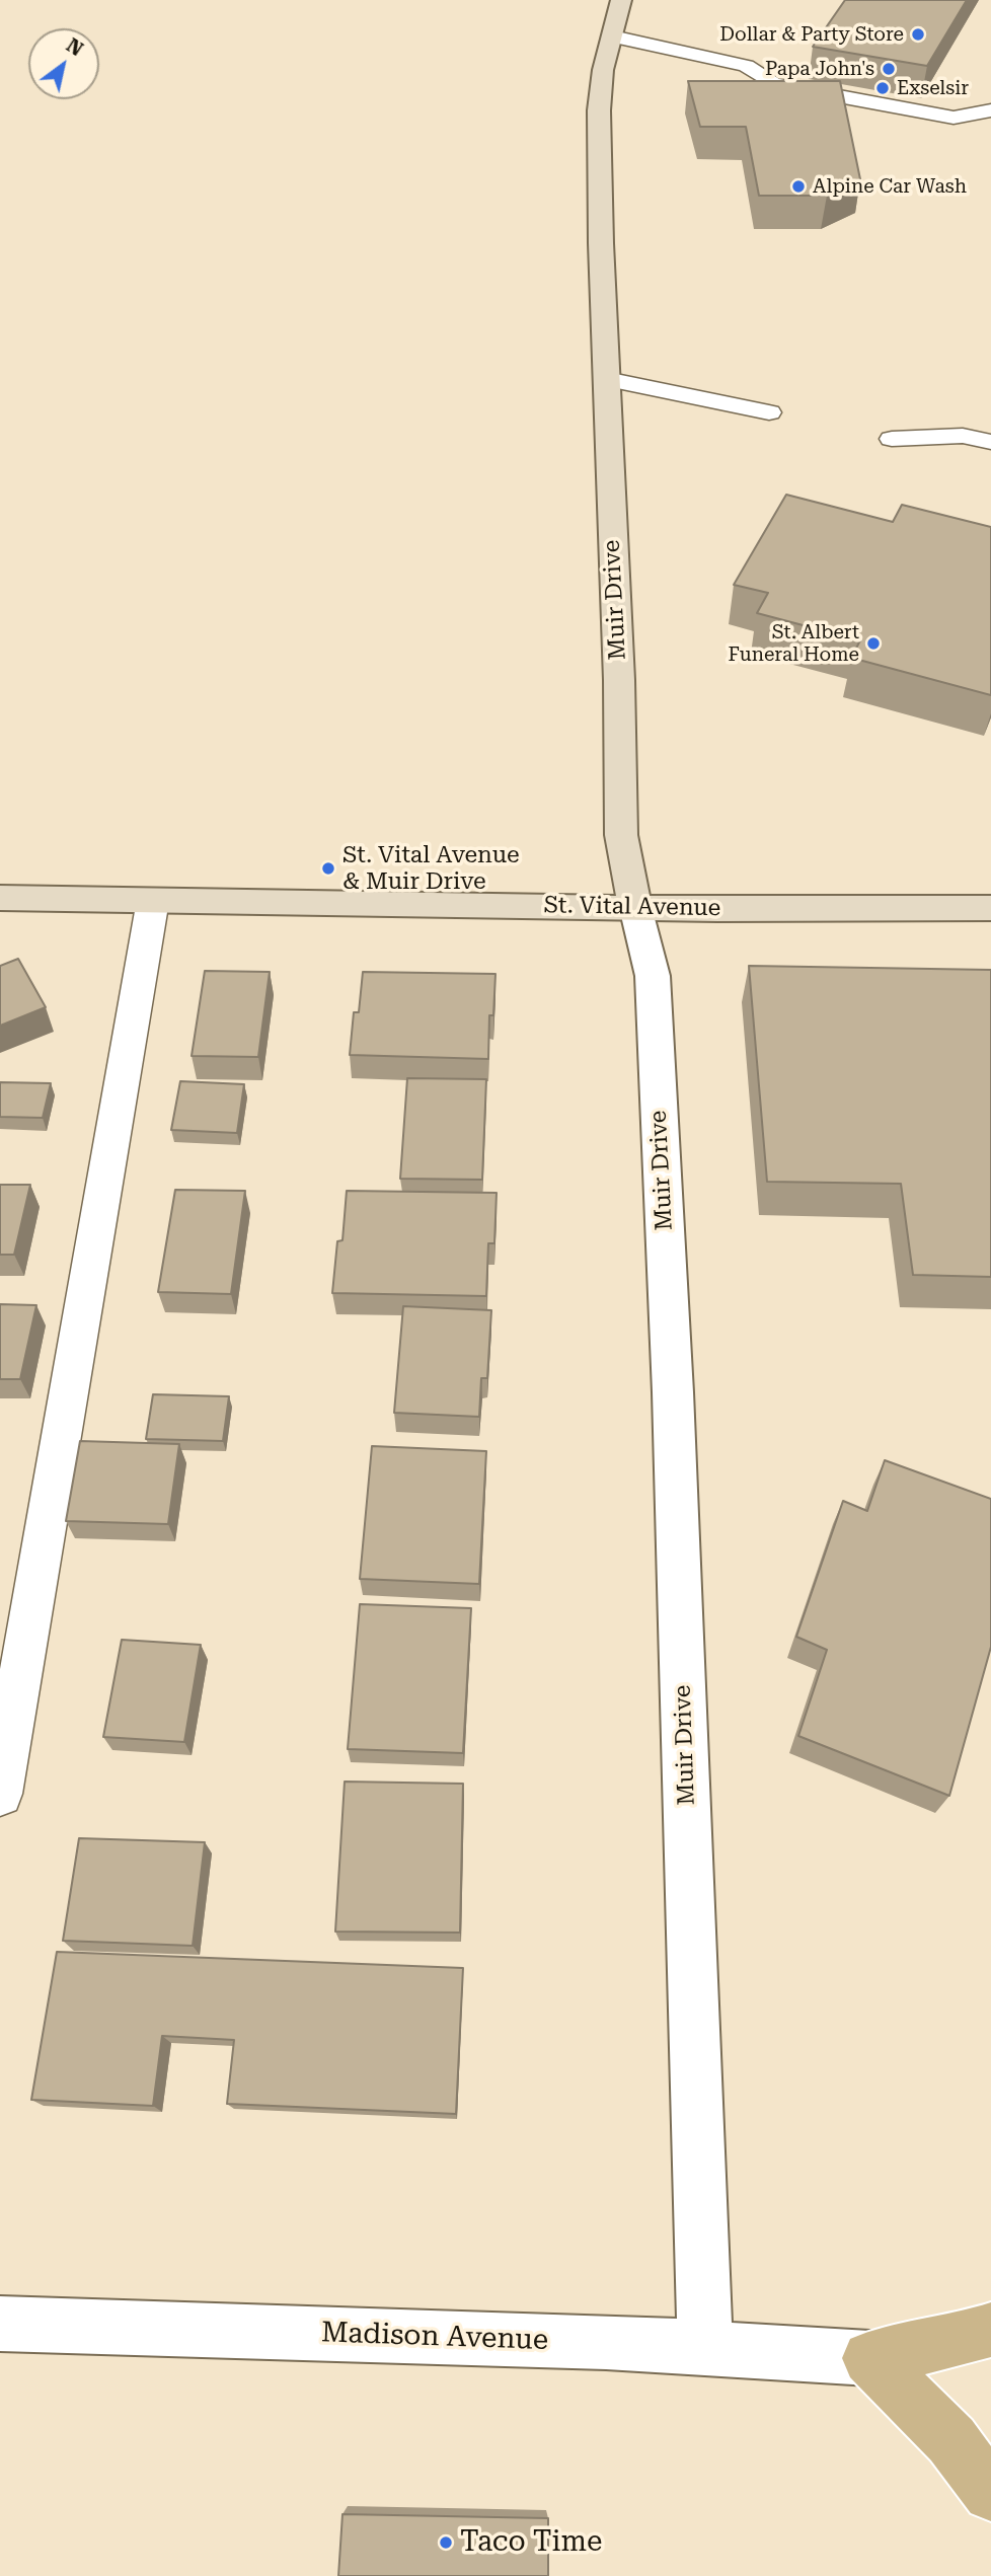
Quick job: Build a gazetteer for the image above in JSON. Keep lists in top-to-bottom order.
{
  "streets": {
    "street": ["Muir Drive", "St. Vital Avenue", "Madison Avenue"]
  },
  "crossings": [
    ["Muir Drive", "St. Vital Avenue"],
    ["Muir Drive", "Madison Avenue"]
  ],
  "places": [
    "Dollar & Party Store",
    "Papa John's",
    "Exselsir",
    "Alpine Car Wash",
    "St. Albert Funeral Home",
    "St. Vital Avenue & Muir Drive",
    "Taco Time"
  ],
  "north": "top right"
}
